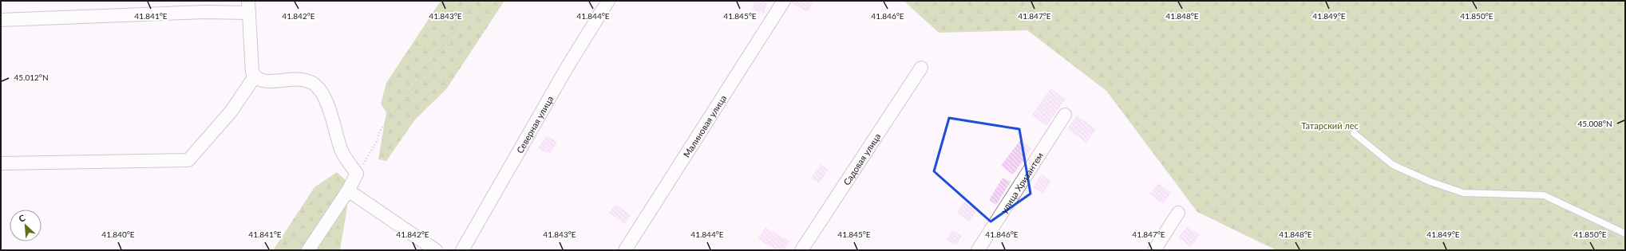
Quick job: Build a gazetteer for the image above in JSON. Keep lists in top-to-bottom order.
{
  "streets": {
    "street": [
      "Северная улица",
      "Малиновая улица",
      "Садовая улица",
      "улица Хризантем"
    ]
  },
  "parks": ["Татарский лес"],
  "north": "top left",
  "coordinates": [
    "41.843°E",
    "41.844°E",
    "41.845°E",
    "41.848°E",
    "41.849°E",
    "41.841°E",
    "41.842°E",
    "41.846°E",
    "41.847°E",
    "41.850°E",
    "45.012°N",
    "45.008°N",
    "41.840°E"
  ]
}
